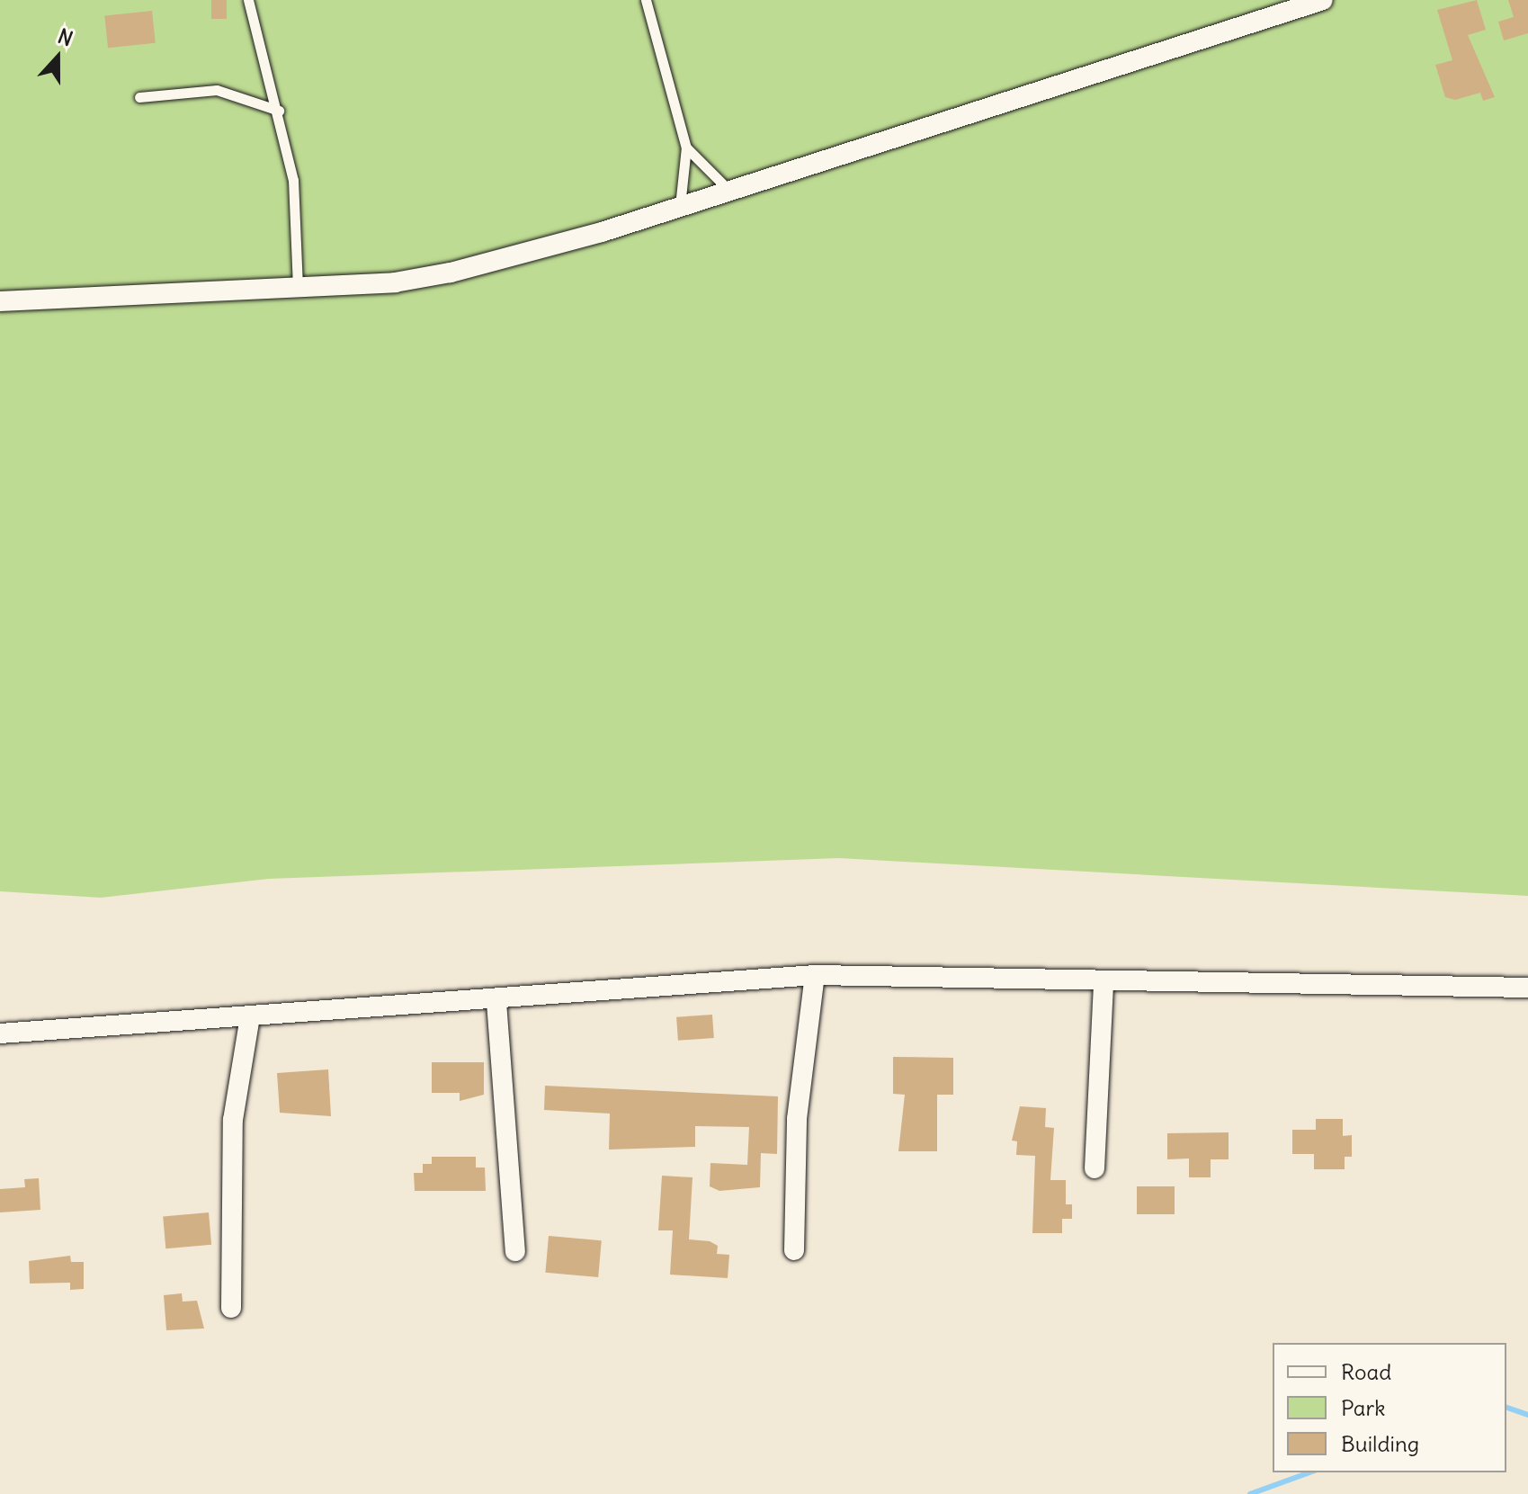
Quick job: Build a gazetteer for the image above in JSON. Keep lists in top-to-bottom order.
{
  "legend": ["Road", "Park", "Building"],
  "north": "top"
}
